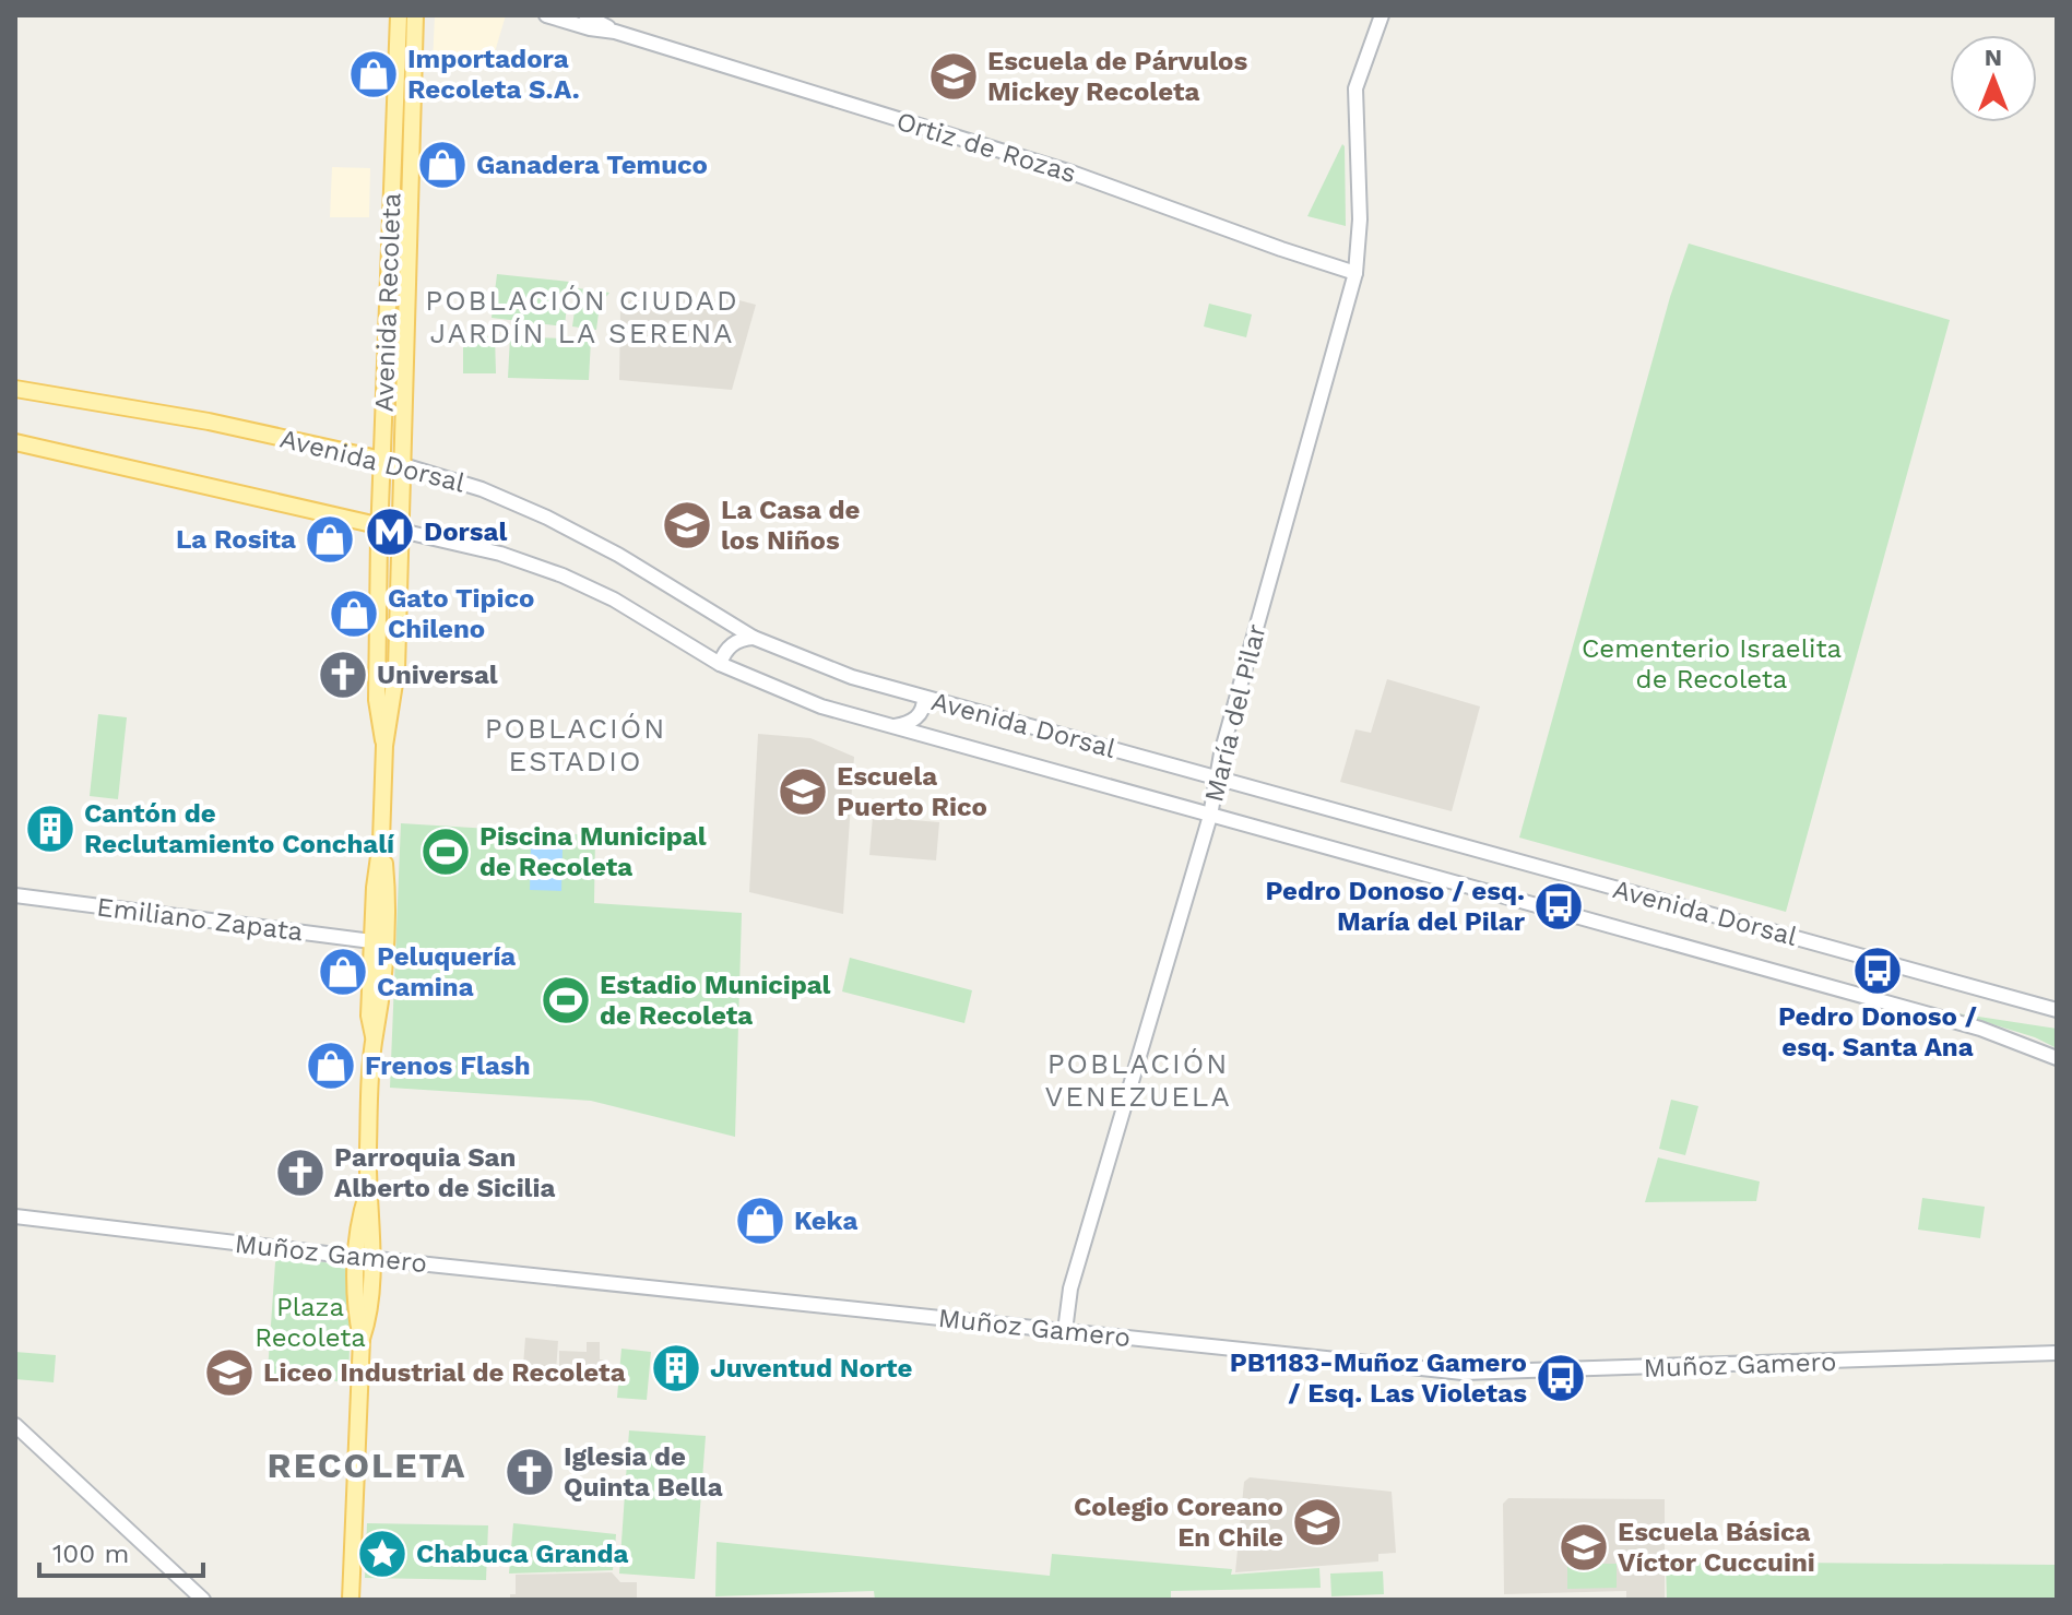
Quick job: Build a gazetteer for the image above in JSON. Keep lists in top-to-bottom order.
{
  "streets": {
    "main road": ["Avenida Recoleta", "Avenida Dorsal"],
    "street": [
      "Ortiz de Rozas",
      "María del Pilar",
      "Emiliano Zapata",
      "Muñoz Gamero"
    ]
  },
  "crossings": [
    ["Ortiz de Rozas", "María del Pilar"],
    ["Avenida Recoleta", "Avenida Dorsal"],
    ["Avenida Recoleta", "Emiliano Zapata"],
    ["Avenida Recoleta", "Muñoz Gamero"],
    ["Avenida Dorsal", "María del Pilar"],
    ["María del Pilar", "Muñoz Gamero"]
  ],
  "districts": [
    "POBLACIÓN CIUDAD JARDÍN LA SERENA",
    "POBLACIÓN ESTADIO",
    "POBLACIÓN VENEZUELA",
    "RECOLETA"
  ],
  "parks": ["Cementerio Israelita de Recoleta", "Plaza Recoleta"],
  "places": {
    "shop": [
      "Importadora Recoleta S.A.",
      "Ganadera Temuco",
      "La Rosita",
      "Gato Tipico Chileno",
      "Peluquería Camina",
      "Frenos Flash",
      "Keka"
    ],
    "school or university": [
      "Escuela de Párvulos Mickey Recoleta",
      "La Casa de los Niños",
      "Escuela Puerto Rico",
      "Liceo Industrial de Recoleta",
      "Colegio Coreano En Chile",
      "Escuela Básica Víctor Cuccuini"
    ],
    "metro station": ["Dorsal"],
    "church": ["Universal", "Parroquia San Alberto de Sicilia", "Iglesia de Quinta Bella"],
    "building": ["Cantón de Reclutamiento Conchalí", "Juventud Norte"],
    "sports": ["Piscina Municipal de Recoleta", "Estadio Municipal de Recoleta"],
    "bus stop": ["Pedro Donoso / esq. María del Pilar", "Pedro Donoso / esq. Santa Ana", "PB1183-Muñoz Gamero / Esq. Las Violetas"],
    "place": ["Chabuca Granda"]
  },
  "scale_bar": "100 m",
  "north": "top"
}
